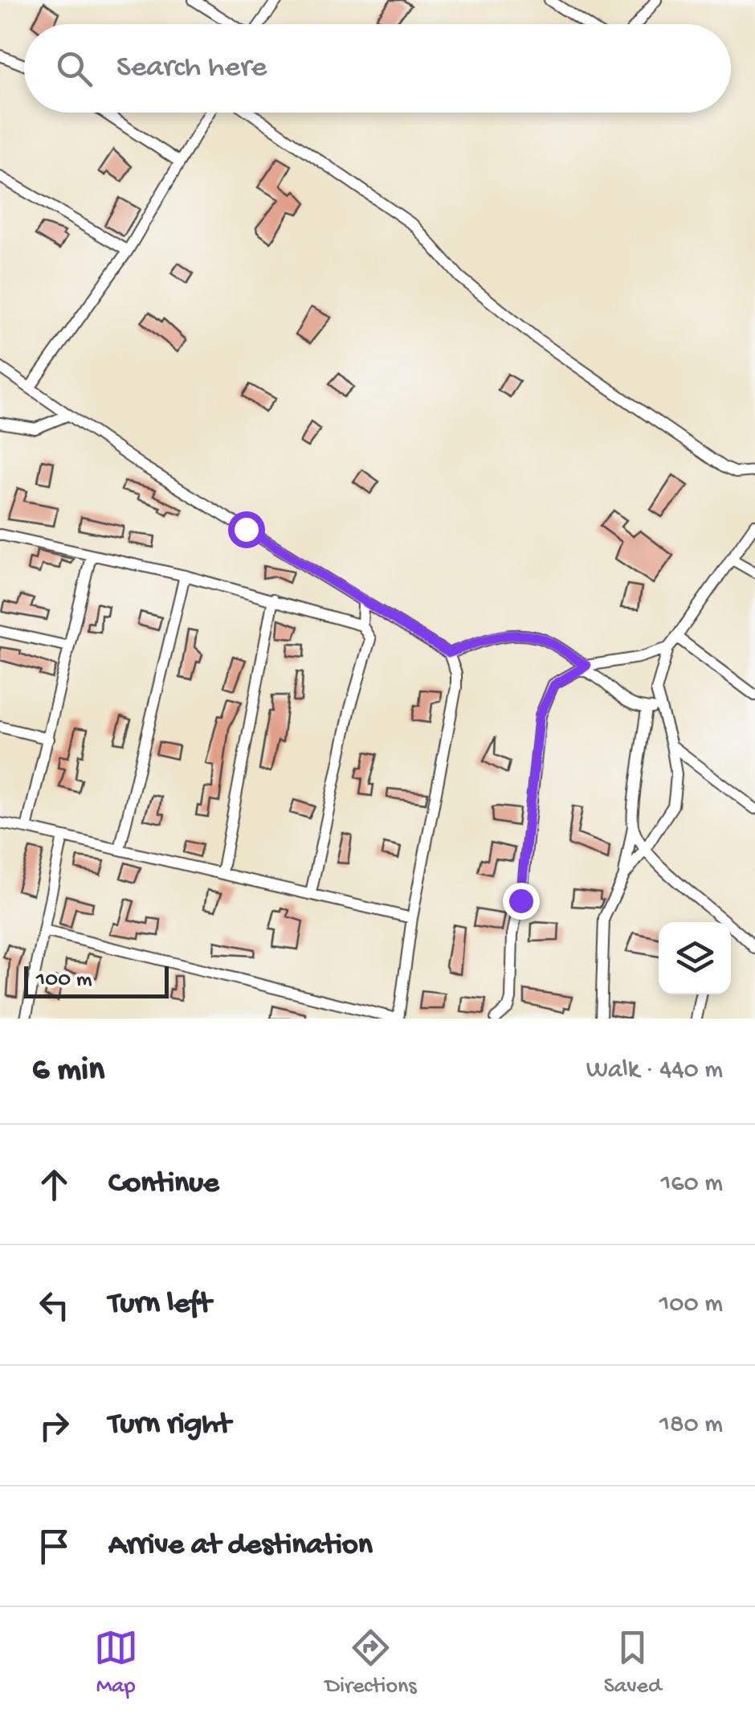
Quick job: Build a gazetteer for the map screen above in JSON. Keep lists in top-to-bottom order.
{
  "scale_bar": "100 m",
  "page": {
    "search": "Search here",
    "scale": "100 m",
    "heading": ["6 min", "Walk · 440 m"],
    "list": [
      ["Continue", "160 m"],
      ["Turn left", "100 m"],
      ["Turn right", "180 m"],
      "Arrive at destination"
    ],
    "nav": ["Map", "Directions", "Saved"]
  }
}
